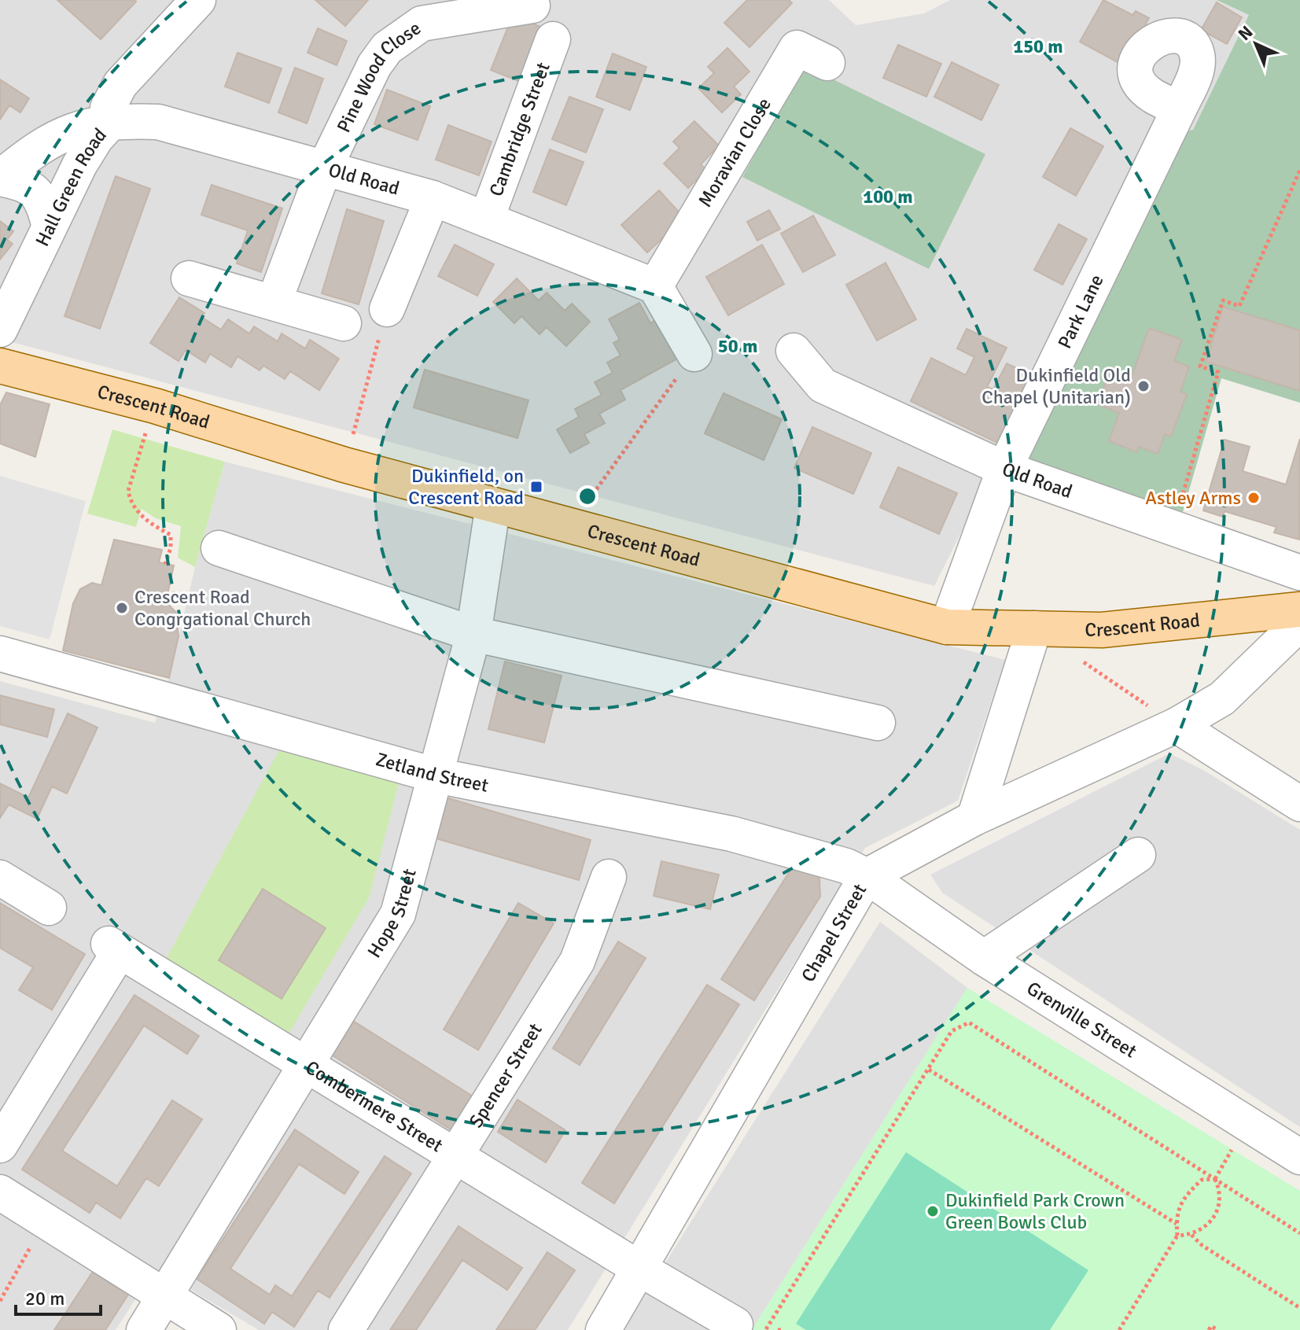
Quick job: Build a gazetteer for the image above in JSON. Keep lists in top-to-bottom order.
{
  "streets": {
    "main road": ["Crescent Road"],
    "street": [
      "Pine Wood Close",
      "Cambridge Street",
      "Moravian Close",
      "Old Road",
      "Hall Green Road",
      "Park Lane",
      "Zetland Street",
      "Hope Street",
      "Chapel Street",
      "Grenville Street",
      "Spencer Street",
      "Combermere Street"
    ]
  },
  "crossings": [
    ["Pine Wood Close", "Old Road"],
    ["Cambridge Street", "Old Road"],
    ["Moravian Close", "Old Road"],
    ["Old Road", "Hall Green Road"],
    ["Old Road", "Park Lane"],
    ["Park Lane", "Crescent Road"],
    ["Crescent Road", "Hope Street"],
    ["Zetland Street", "Hope Street"],
    ["Zetland Street", "Chapel Street"],
    ["Zetland Street", "Grenville Street"],
    ["Hope Street", "Combermere Street"],
    ["Chapel Street", "Grenville Street"],
    ["Chapel Street", "Combermere Street"],
    ["Spencer Street", "Combermere Street"]
  ],
  "places": {
    "other": [
      "Dukinfield Old Chapel (Unitarian)",
      "Astley Arms",
      "Crescent Road Congrgational Church",
      "Dukinfield Park Crown Green Bowls Club"
    ],
    "transit": ["Dukinfield, on Crescent Road"]
  },
  "scale_bar": "20 m",
  "north": "top left",
  "rings": ["150 m", "100 m", "50 m"]
}
